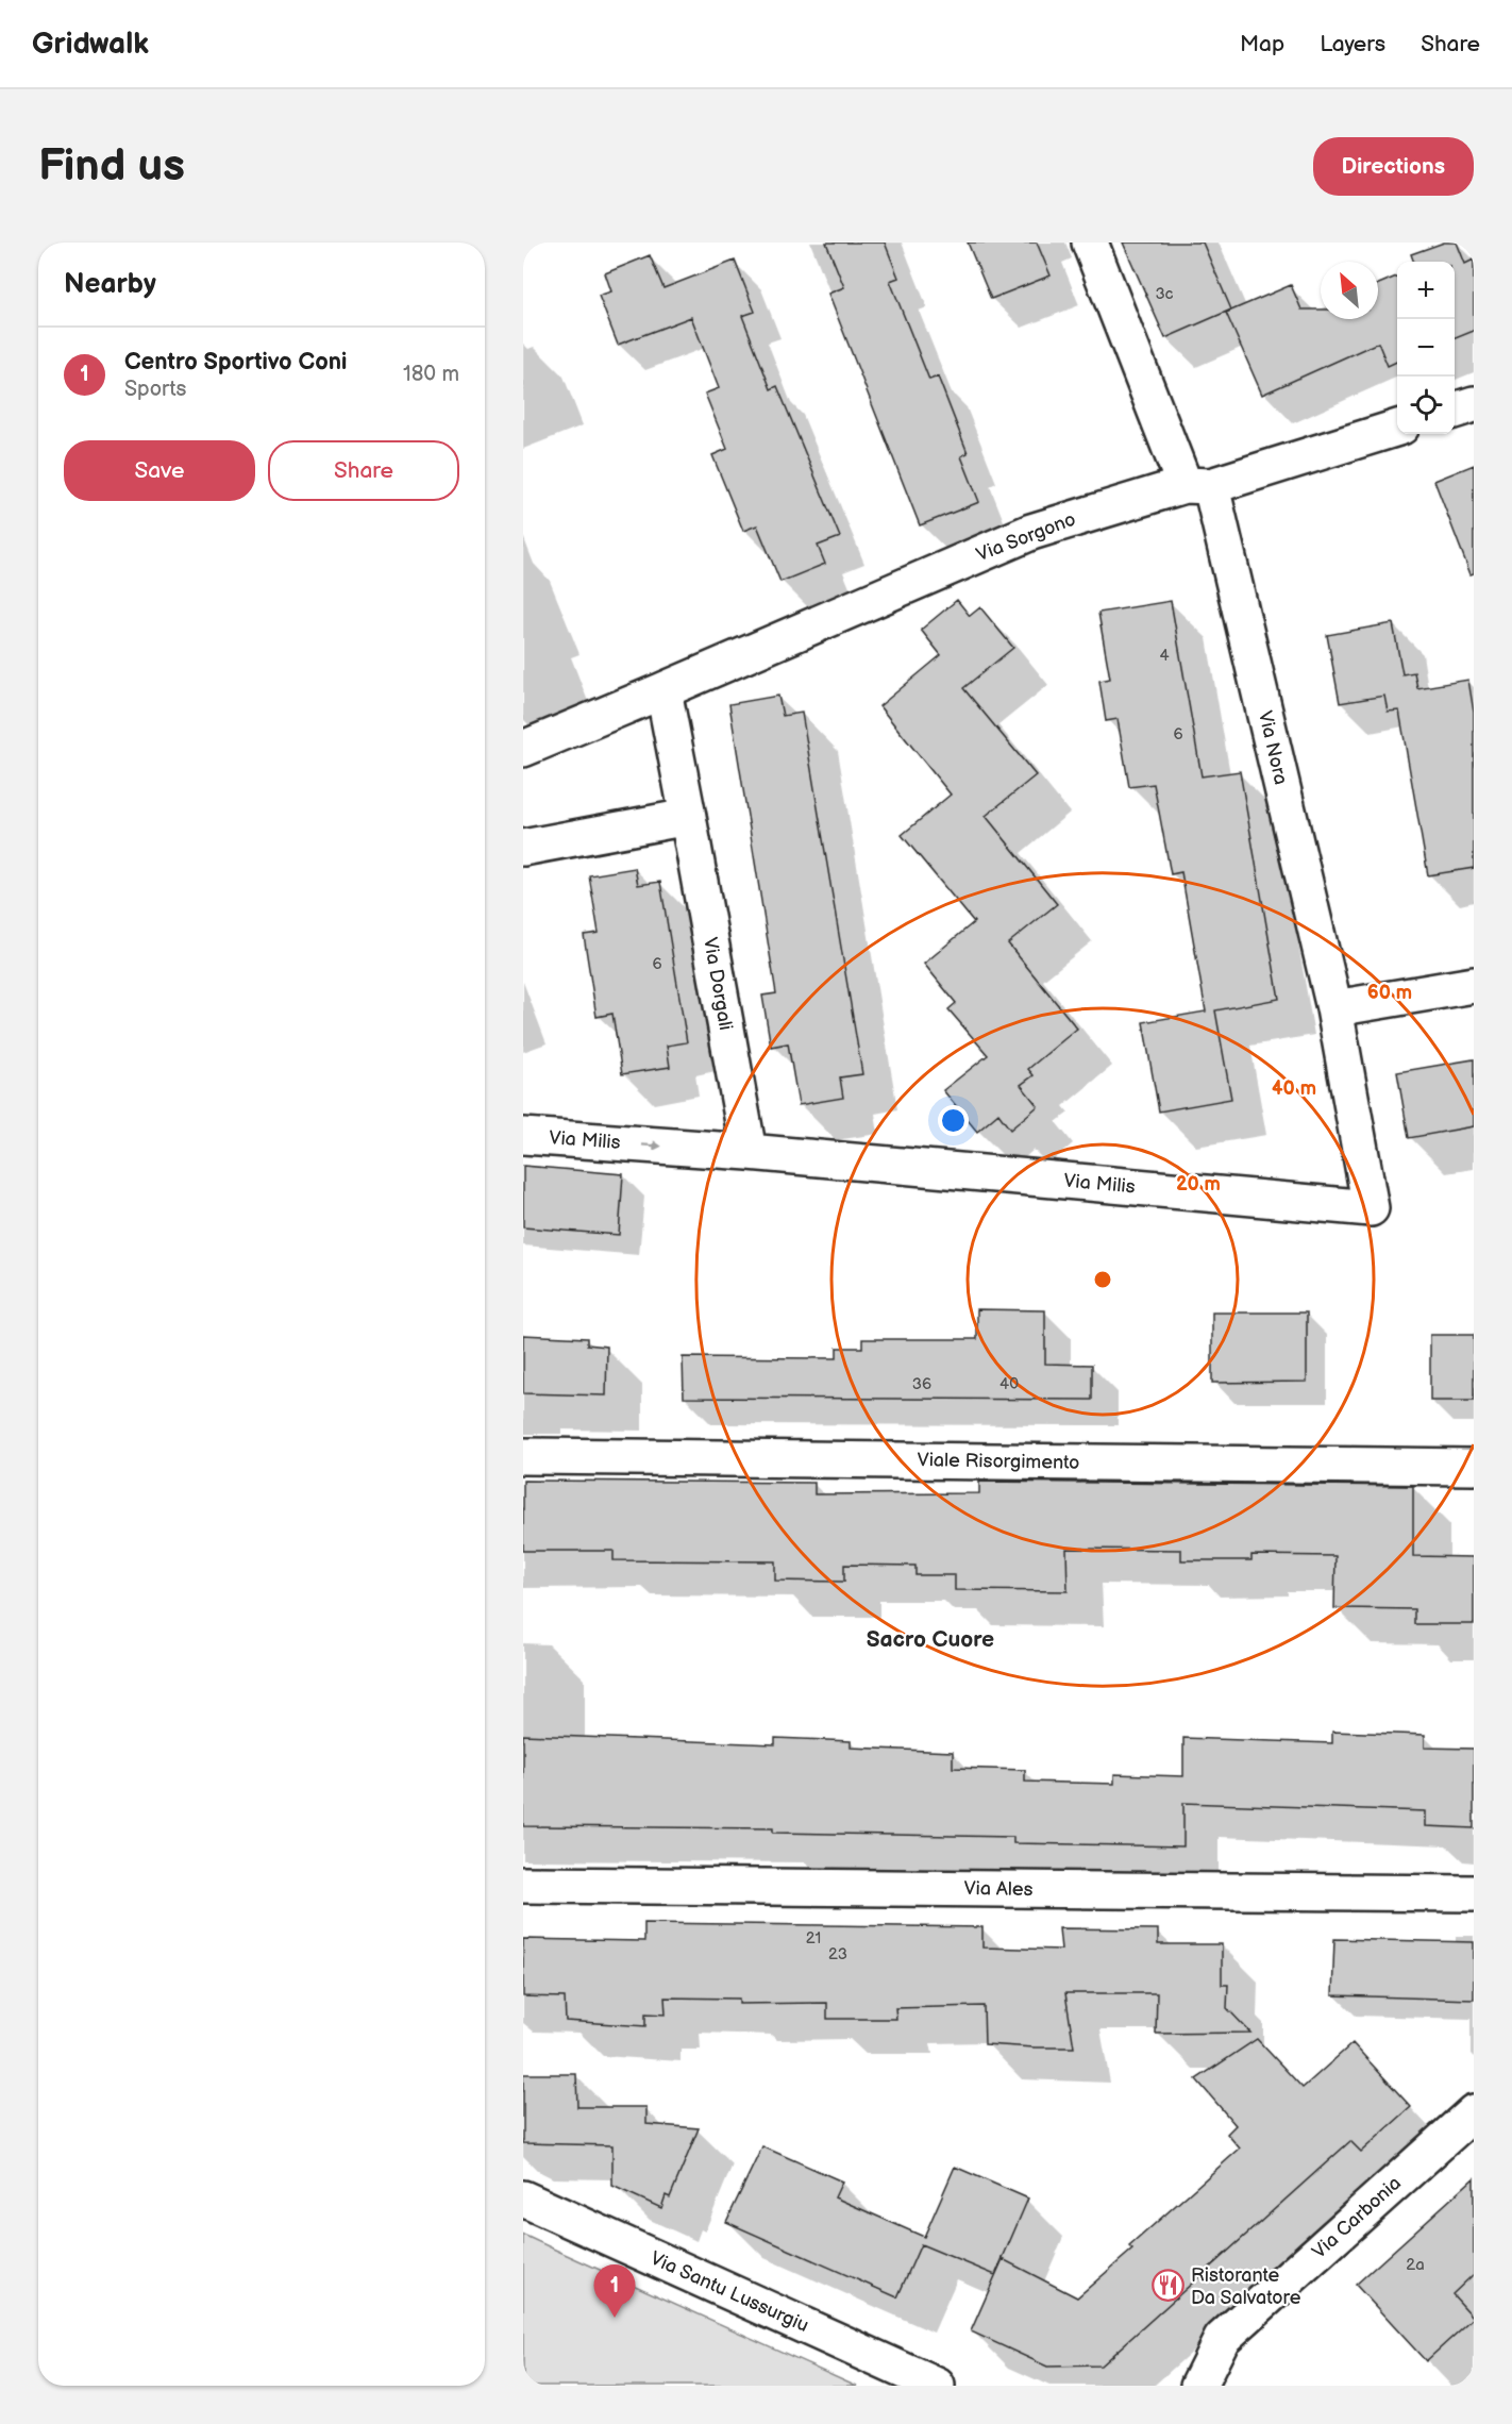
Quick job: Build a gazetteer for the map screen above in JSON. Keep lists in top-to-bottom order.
{
  "streets": {
    "street": [
      "Via Sorgono",
      "Via Nora",
      "Via Dorgali",
      "Via Milis",
      "Viale Risorgimento",
      "Via Ales",
      "Via Carbonia",
      "Via Santu Lussurgiu"
    ]
  },
  "crossings": [
    ["Via Sorgono", "Via Nora"],
    ["Via Sorgono", "Via Dorgali"],
    ["Via Nora", "Via Milis"],
    ["Via Dorgali", "Via Milis"]
  ],
  "districts": ["Sacro Cuore"],
  "places": {
    "restaurant": ["Ristorante Da Salvatore"]
  },
  "house_numbers": [
    "3c",
    "4",
    "6",
    "6",
    "36",
    "40",
    "21",
    "23",
    "2a"
  ],
  "north": "top left",
  "page": {
    "header": "Gridwalk",
    "nav": ["Map", "Layers", "Share"],
    "buttons": [
      "Directions",
      ["Save", "Share"]
    ],
    "title": "Find us",
    "heading": "Nearby",
    "map_buttons": ["+", "−"],
    "list": [
      {
        "mark": "1",
        "name": "Centro Sportivo Coni",
        "note": "Sports",
        "value": "180 m"
      }
    ],
    "pins": "1"
  },
  "rings": ["60 m", "40 m", "20 m"]
}
